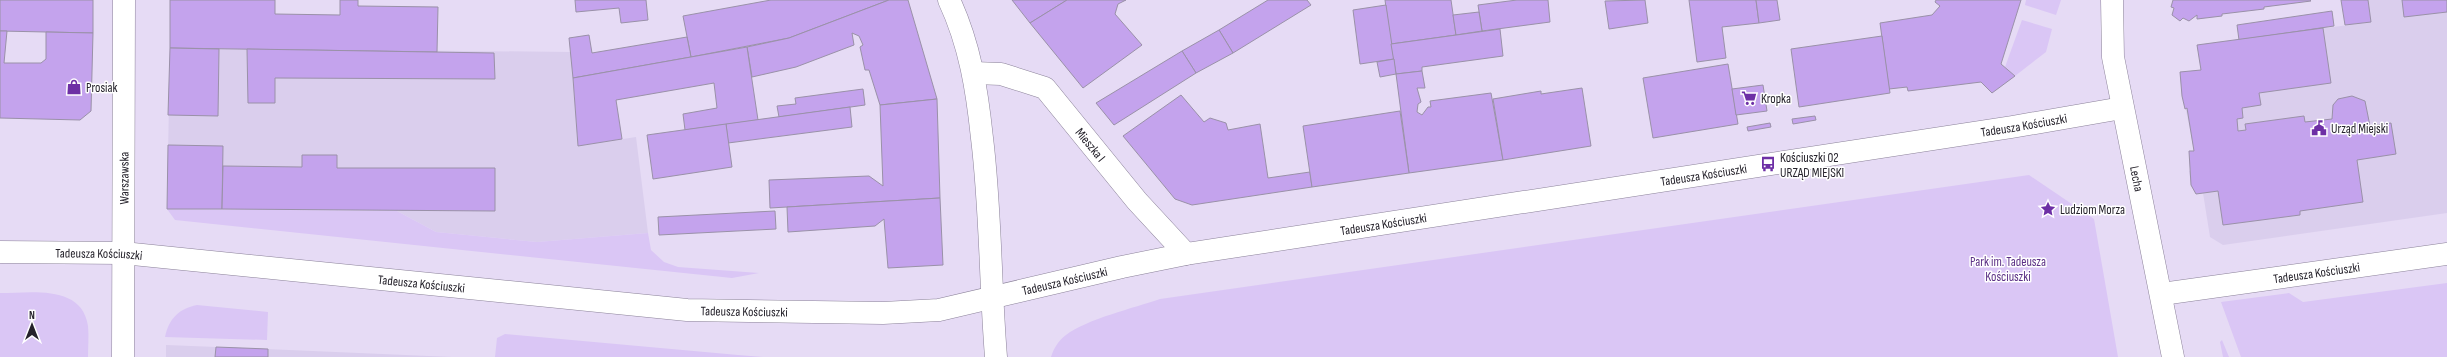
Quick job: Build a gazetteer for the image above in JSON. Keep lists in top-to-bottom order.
{
  "streets": {
    "street": [
      "Tadeusza Kościuszki",
      "Mieszka I",
      "Warszawska",
      "Lecha"
    ]
  },
  "crossings": [
    ["Tadeusza Kościuszki", "Mieszka I"],
    ["Tadeusza Kościuszki", "Warszawska"],
    ["Tadeusza Kościuszki", "Lecha"]
  ],
  "parks": ["Park im. Tadeusza Kościuszki"],
  "places": {
    "shop": ["Prosiak"],
    "supermarket": ["Kropka"],
    "public building": ["Urząd Miejski"],
    "bus stop": ["Kościuszki 02 URZĄD MIEJSKI"],
    "place": ["Ludziom Morza"]
  },
  "north": "top"
}
